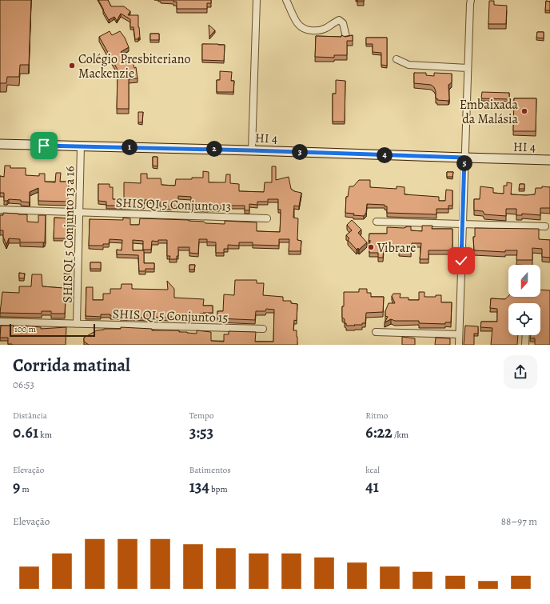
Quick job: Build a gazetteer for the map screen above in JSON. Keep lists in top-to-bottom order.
{
  "streets": {
    "street": [
      "HI 4",
      "SHIS QI 5 Conjunto 13",
      "SHIS QI 5 Conjunto 13 a 16",
      "SHIS QI 5 Conjunto 15"
    ]
  },
  "crossings": [
    ["HI 4", "SHIS QI 5 Conjunto 13 a 16"],
    ["SHIS QI 5 Conjunto 13", "SHIS QI 5 Conjunto 13 a 16"],
    ["SHIS QI 5 Conjunto 13 a 16", "SHIS QI 5 Conjunto 15"]
  ],
  "places": ["Colégio Presbiteriano Mackenzie", "Embaixada da Malásia", "Vibrare"],
  "scale_bar": "100 m",
  "north": "bottom",
  "page": {
    "pins": [
      "1",
      "2",
      "3",
      "4",
      "5"
    ],
    "scale": "100 m",
    "heading": ["Corrida matinal", "06:53"],
    "stats": [
      ["Distância", "0.61 km"],
      ["Tempo", "3:53"],
      ["Ritmo", "6:22 /km"],
      ["Elevação", "9 m"],
      ["Batimentos", "134 bpm"],
      ["kcal", "41"]
    ],
    "chart": ["Elevação", "88–97 m"]
  }
}
